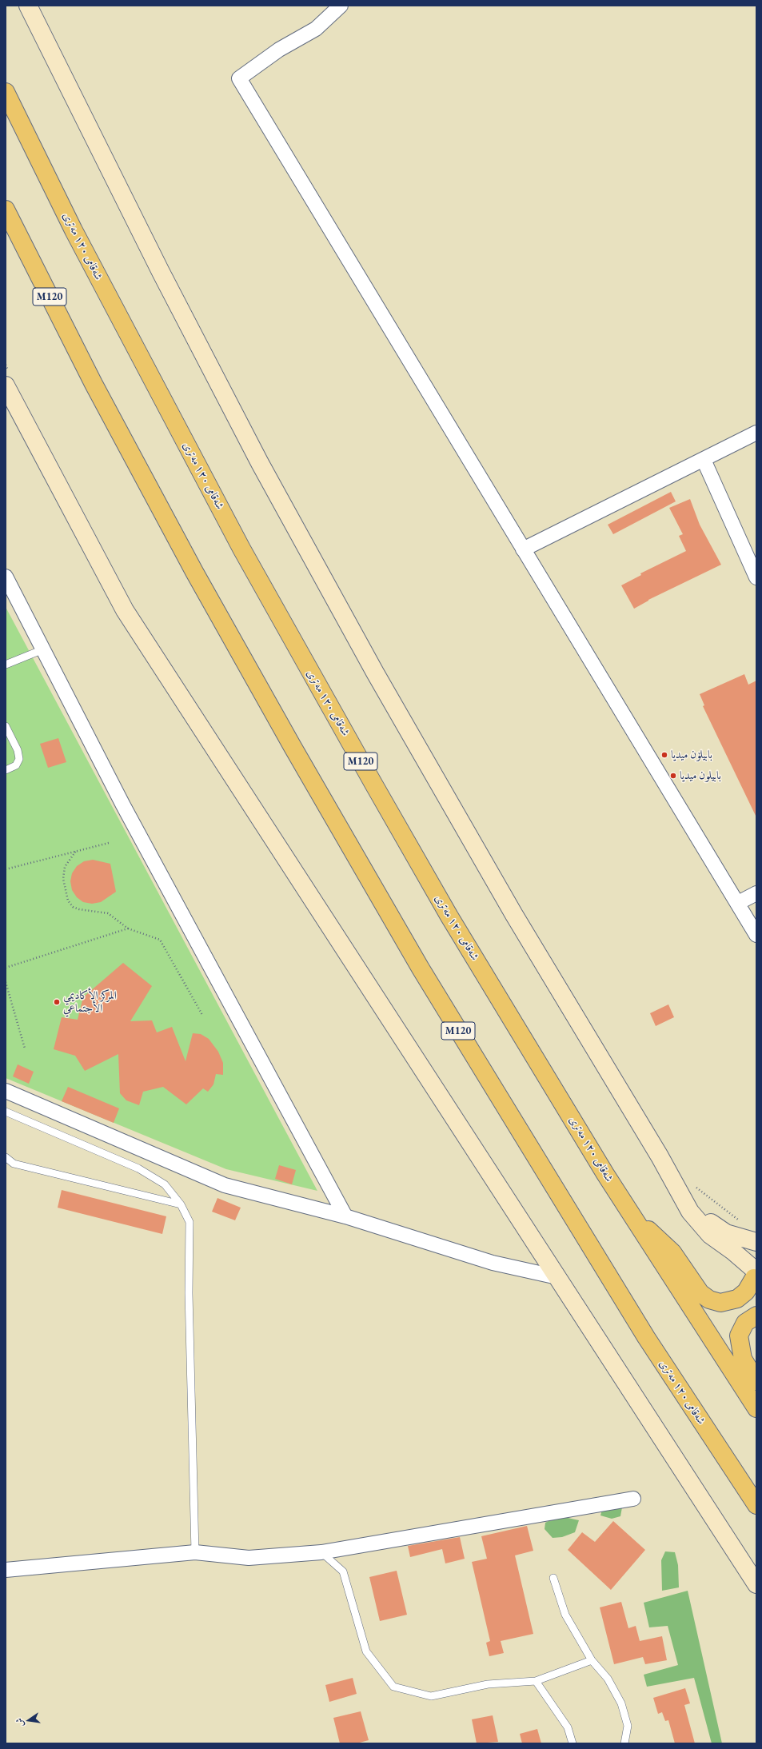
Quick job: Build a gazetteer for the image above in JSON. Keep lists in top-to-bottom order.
{
  "streets": {
    "highway": ["شەقامی ١٢٠ مەتری", "M120"]
  },
  "places": ["بابیلۆن میدیا", "بابيلون ميديا", "المركز الأكاديمي الأجتماعي"],
  "north": "left"
}
